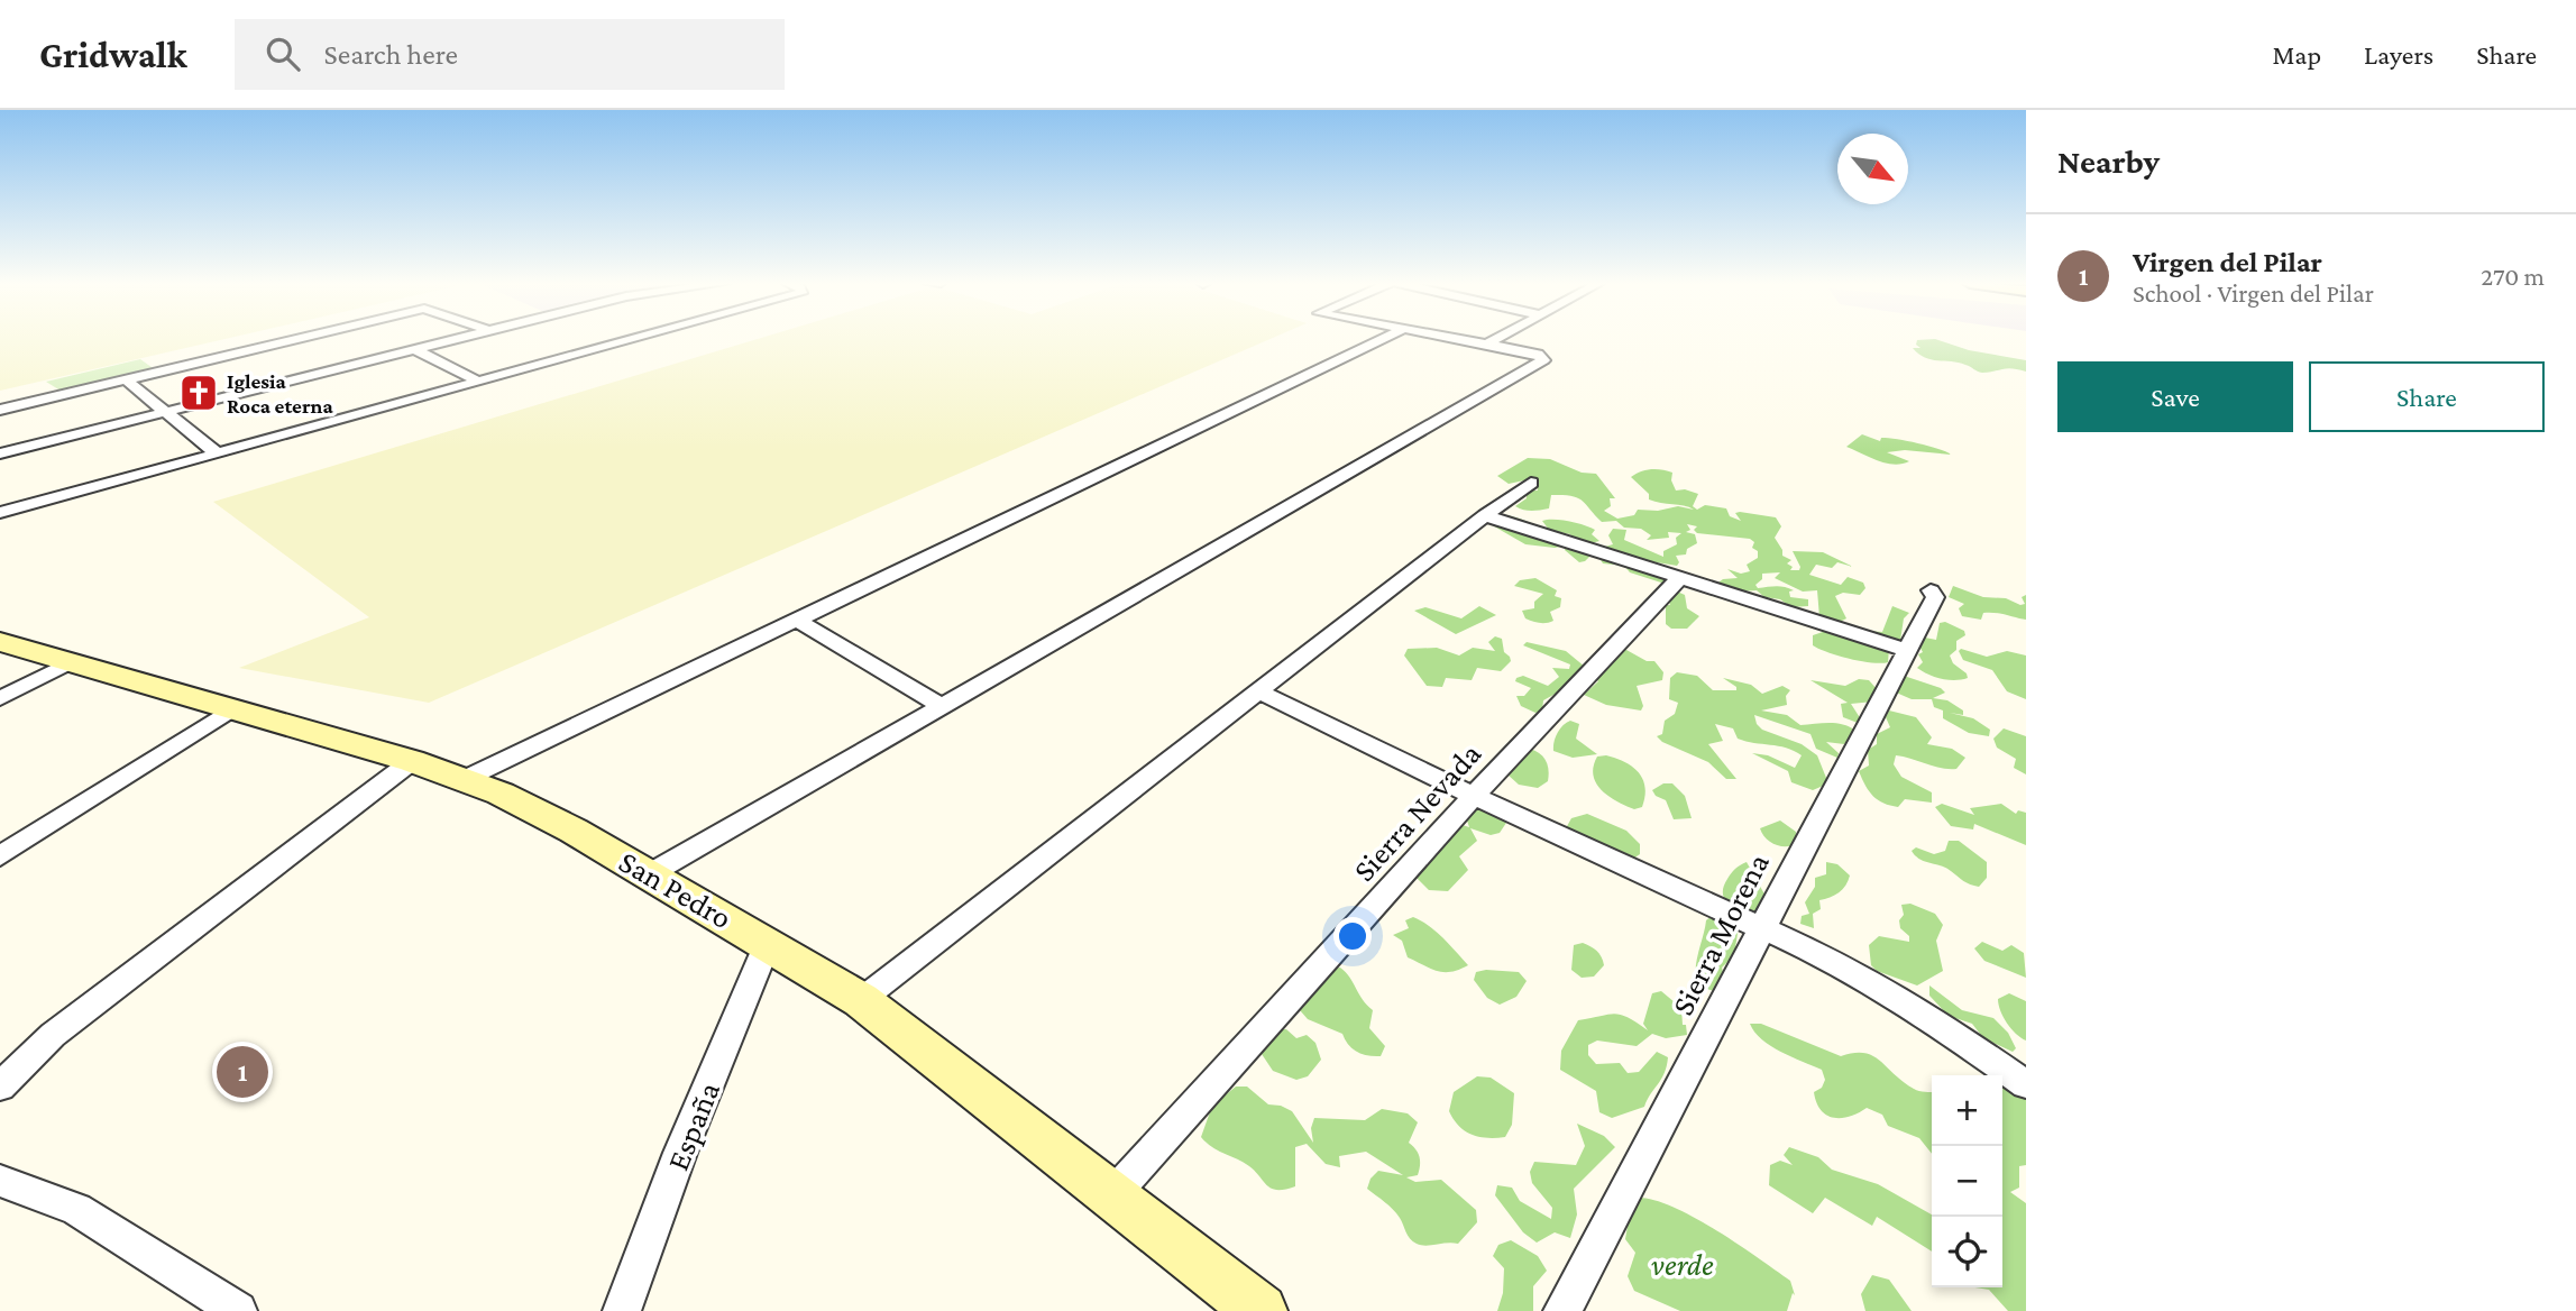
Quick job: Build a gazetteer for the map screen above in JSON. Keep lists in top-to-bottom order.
{
  "streets": {
    "main road": ["San Pedro"],
    "street": ["Sierra Nevada", "Sierra Morena", "España"]
  },
  "crossings": [
    ["Sierra Nevada", "San Pedro"],
    ["San Pedro", "España"]
  ],
  "parks": ["verde"],
  "places": {
    "church": ["Iglesia Roca eterna"]
  },
  "north": "bottom right",
  "page": {
    "header": "Gridwalk",
    "search": "Search here",
    "nav": ["Map", "Layers", "Share"],
    "heading": "Nearby",
    "list": [
      {
        "mark": "1",
        "name": "Virgen del Pilar",
        "note": "School · Virgen del Pilar",
        "value": "270 m"
      }
    ],
    "buttons": ["Save", "Share"],
    "pins": "1",
    "map_buttons": ["+", "−"]
  }
}
